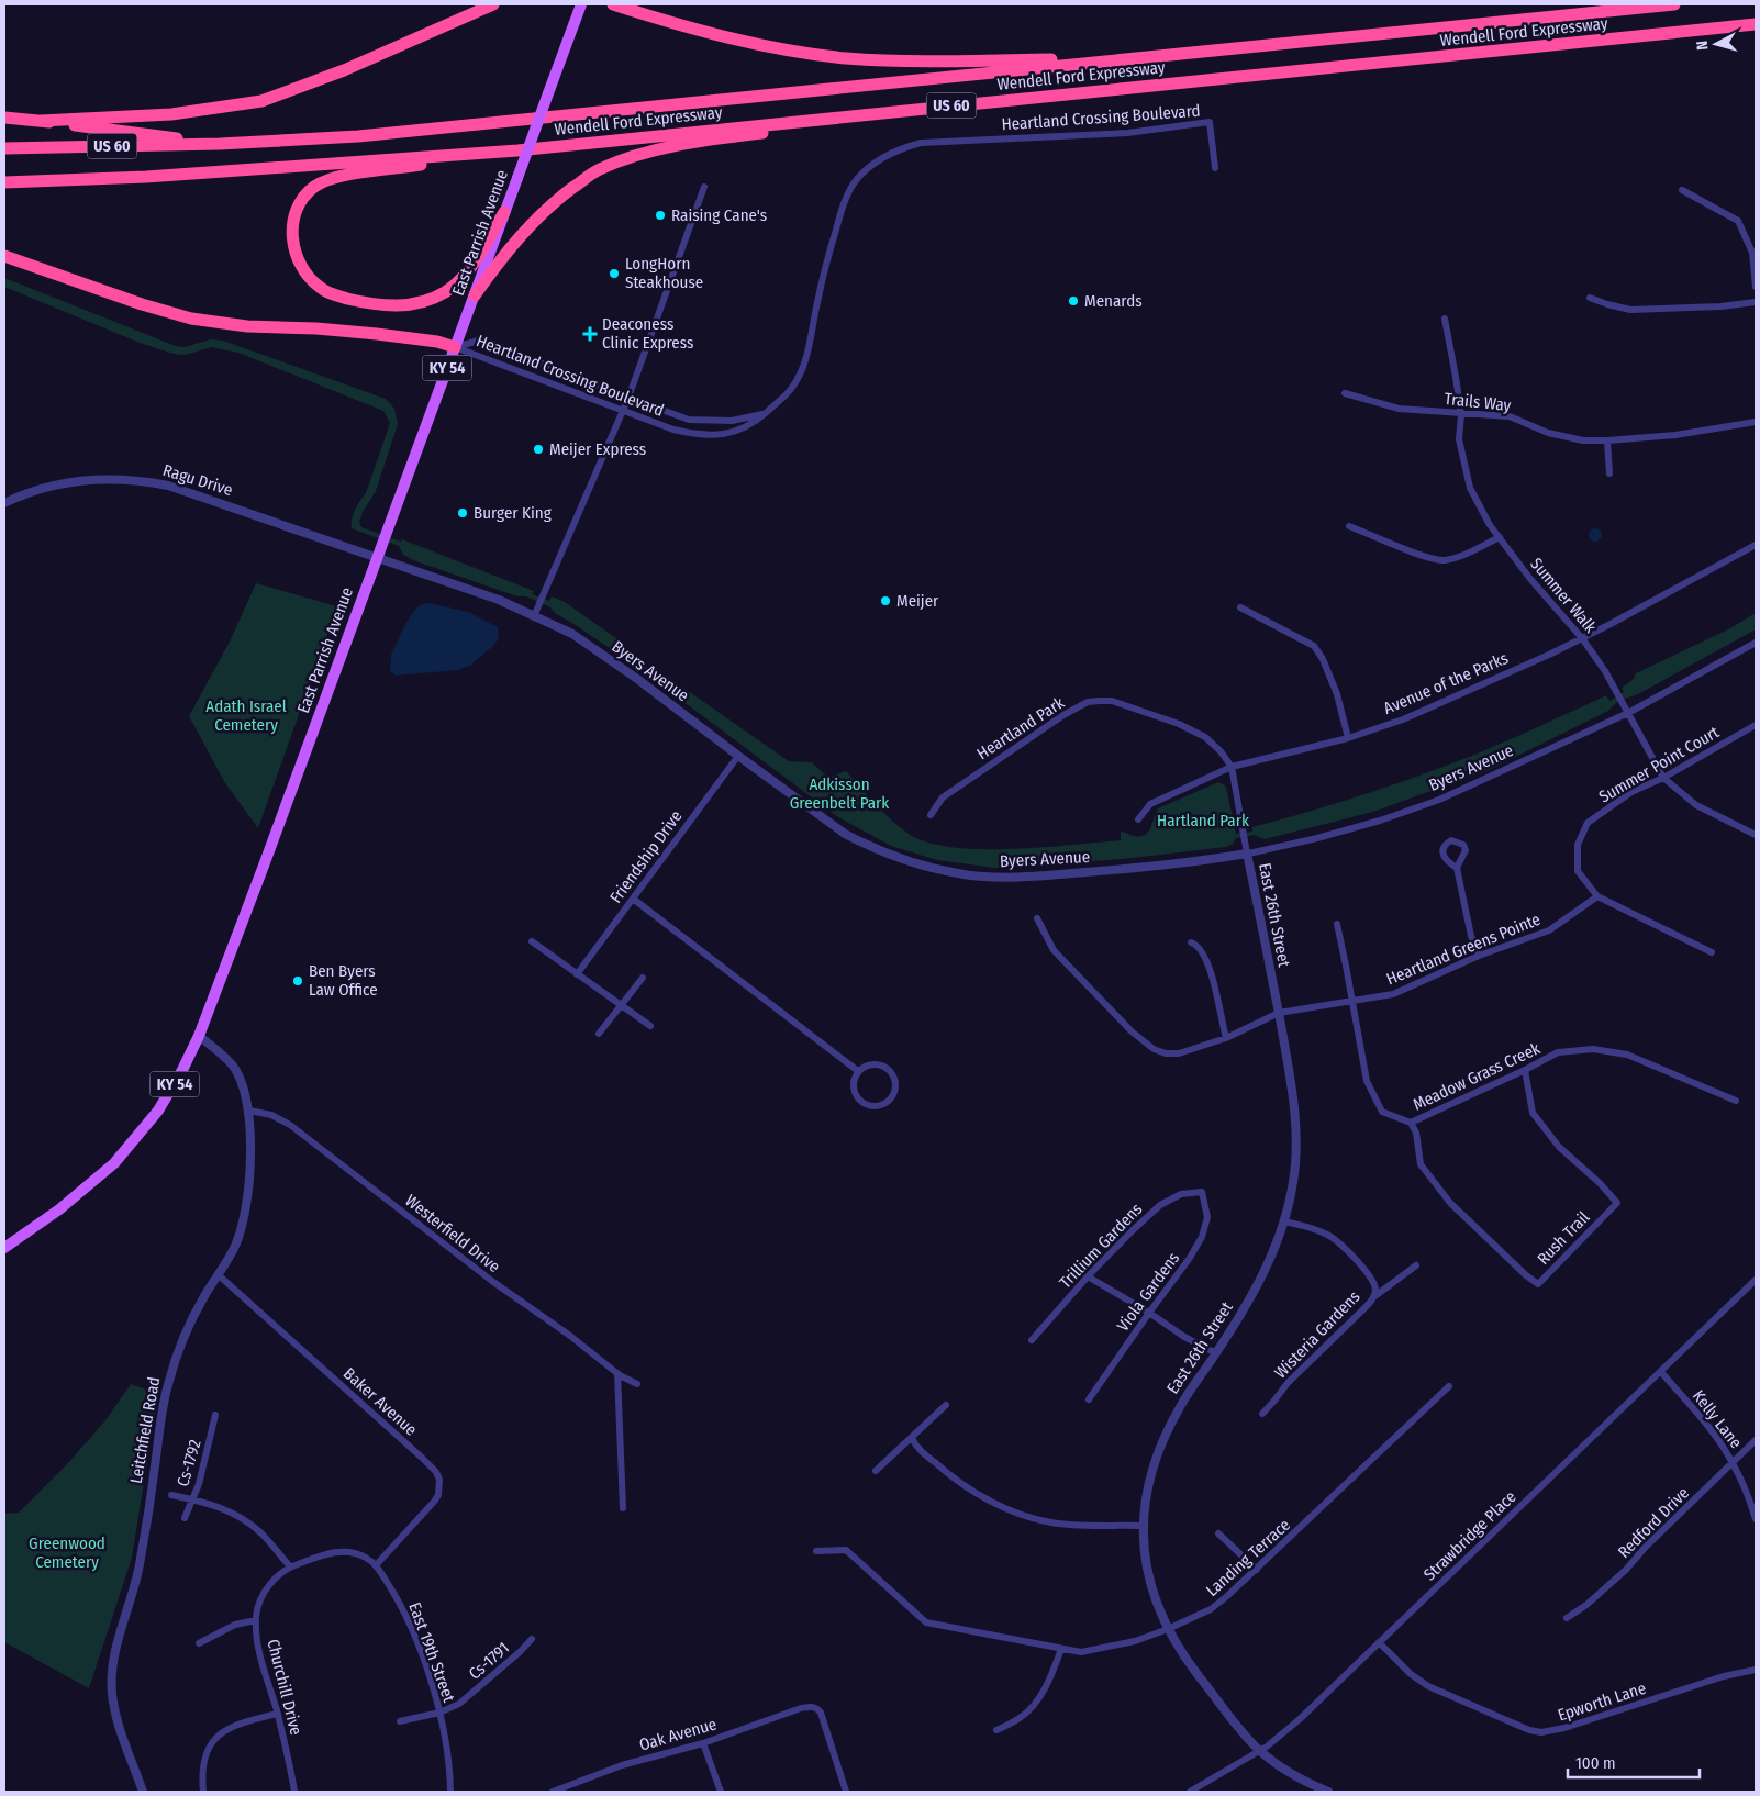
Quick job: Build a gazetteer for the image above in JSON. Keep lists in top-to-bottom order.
{
  "streets": {
    "highway": ["Wendell Ford Expressway", "US 60"],
    "main road": ["East Parrish Avenue", "KY 54"],
    "street": [
      "Heartland Crossing Boulevard",
      "Trails Way",
      "Ragu Drive",
      "Summer Walk",
      "Byers Avenue",
      "Avenue of the Parks",
      "Heartland Park",
      "Summer Point Court",
      "Friendship Drive",
      "East 26th Street",
      "Heartland Greens Pointe",
      "Meadow Grass Creek",
      "Westerfield Drive",
      "Rush Trail",
      "Trillium Gardens",
      "Viola Gardens",
      "Wisteria Gardens",
      "Baker Avenue",
      "Kelly Lane",
      "Leitchfield Road",
      "Cs-1792",
      "Redford Drive",
      "Strawbridge Place",
      "Landing Terrace",
      "East 19th Street",
      "Cs-1791",
      "Churchill Drive",
      "Epworth Lane",
      "Oak Avenue"
    ]
  },
  "crossings": [
    ["Wendell Ford Expressway", "US 60"],
    ["Heartland Crossing Boulevard", "East Parrish Avenue"],
    ["East Parrish Avenue", "Ragu Drive"],
    ["East Parrish Avenue", "Byers Avenue"],
    ["East Parrish Avenue", "Leitchfield Road"],
    ["Trails Way", "Summer Walk"],
    ["Ragu Drive", "Byers Avenue"],
    ["Summer Walk", "Byers Avenue"],
    ["Summer Walk", "Avenue of the Parks"],
    ["Summer Walk", "Summer Point Court"],
    ["Byers Avenue", "Friendship Drive"],
    ["Byers Avenue", "East 26th Street"],
    ["Avenue of the Parks", "Heartland Park"],
    ["Summer Point Court", "Heartland Greens Pointe"],
    ["East 26th Street", "Heartland Greens Pointe"],
    ["East 26th Street", "Wisteria Gardens"],
    ["East 26th Street", "Strawbridge Place"],
    ["East 26th Street", "Landing Terrace"],
    ["Heartland Greens Pointe", "Meadow Grass Creek"],
    ["Meadow Grass Creek", "Rush Trail"],
    ["Westerfield Drive", "Leitchfield Road"],
    ["Trillium Gardens", "Viola Gardens"],
    ["Baker Avenue", "Leitchfield Road"],
    ["Baker Avenue", "East 19th Street"],
    ["Kelly Lane", "Redford Drive"],
    ["Kelly Lane", "Strawbridge Place"],
    ["Strawbridge Place", "Epworth Lane"],
    ["East 19th Street", "Cs-1791"]
  ],
  "parks": [
    "Adath Israel Cemetery",
    "Adkisson Greenbelt Park",
    "Hartland Park",
    "Greenwood Cemetery"
  ],
  "places": {
    "other": [
      "Raising Cane's",
      "LongHorn Steakhouse",
      "Menards",
      "Meijer Express",
      "Burger King",
      "Meijer",
      "Ben Byers Law Office"
    ],
    "health": ["Deaconess Clinic Express"]
  },
  "scale_bar": "100 m",
  "north": "left"
}
